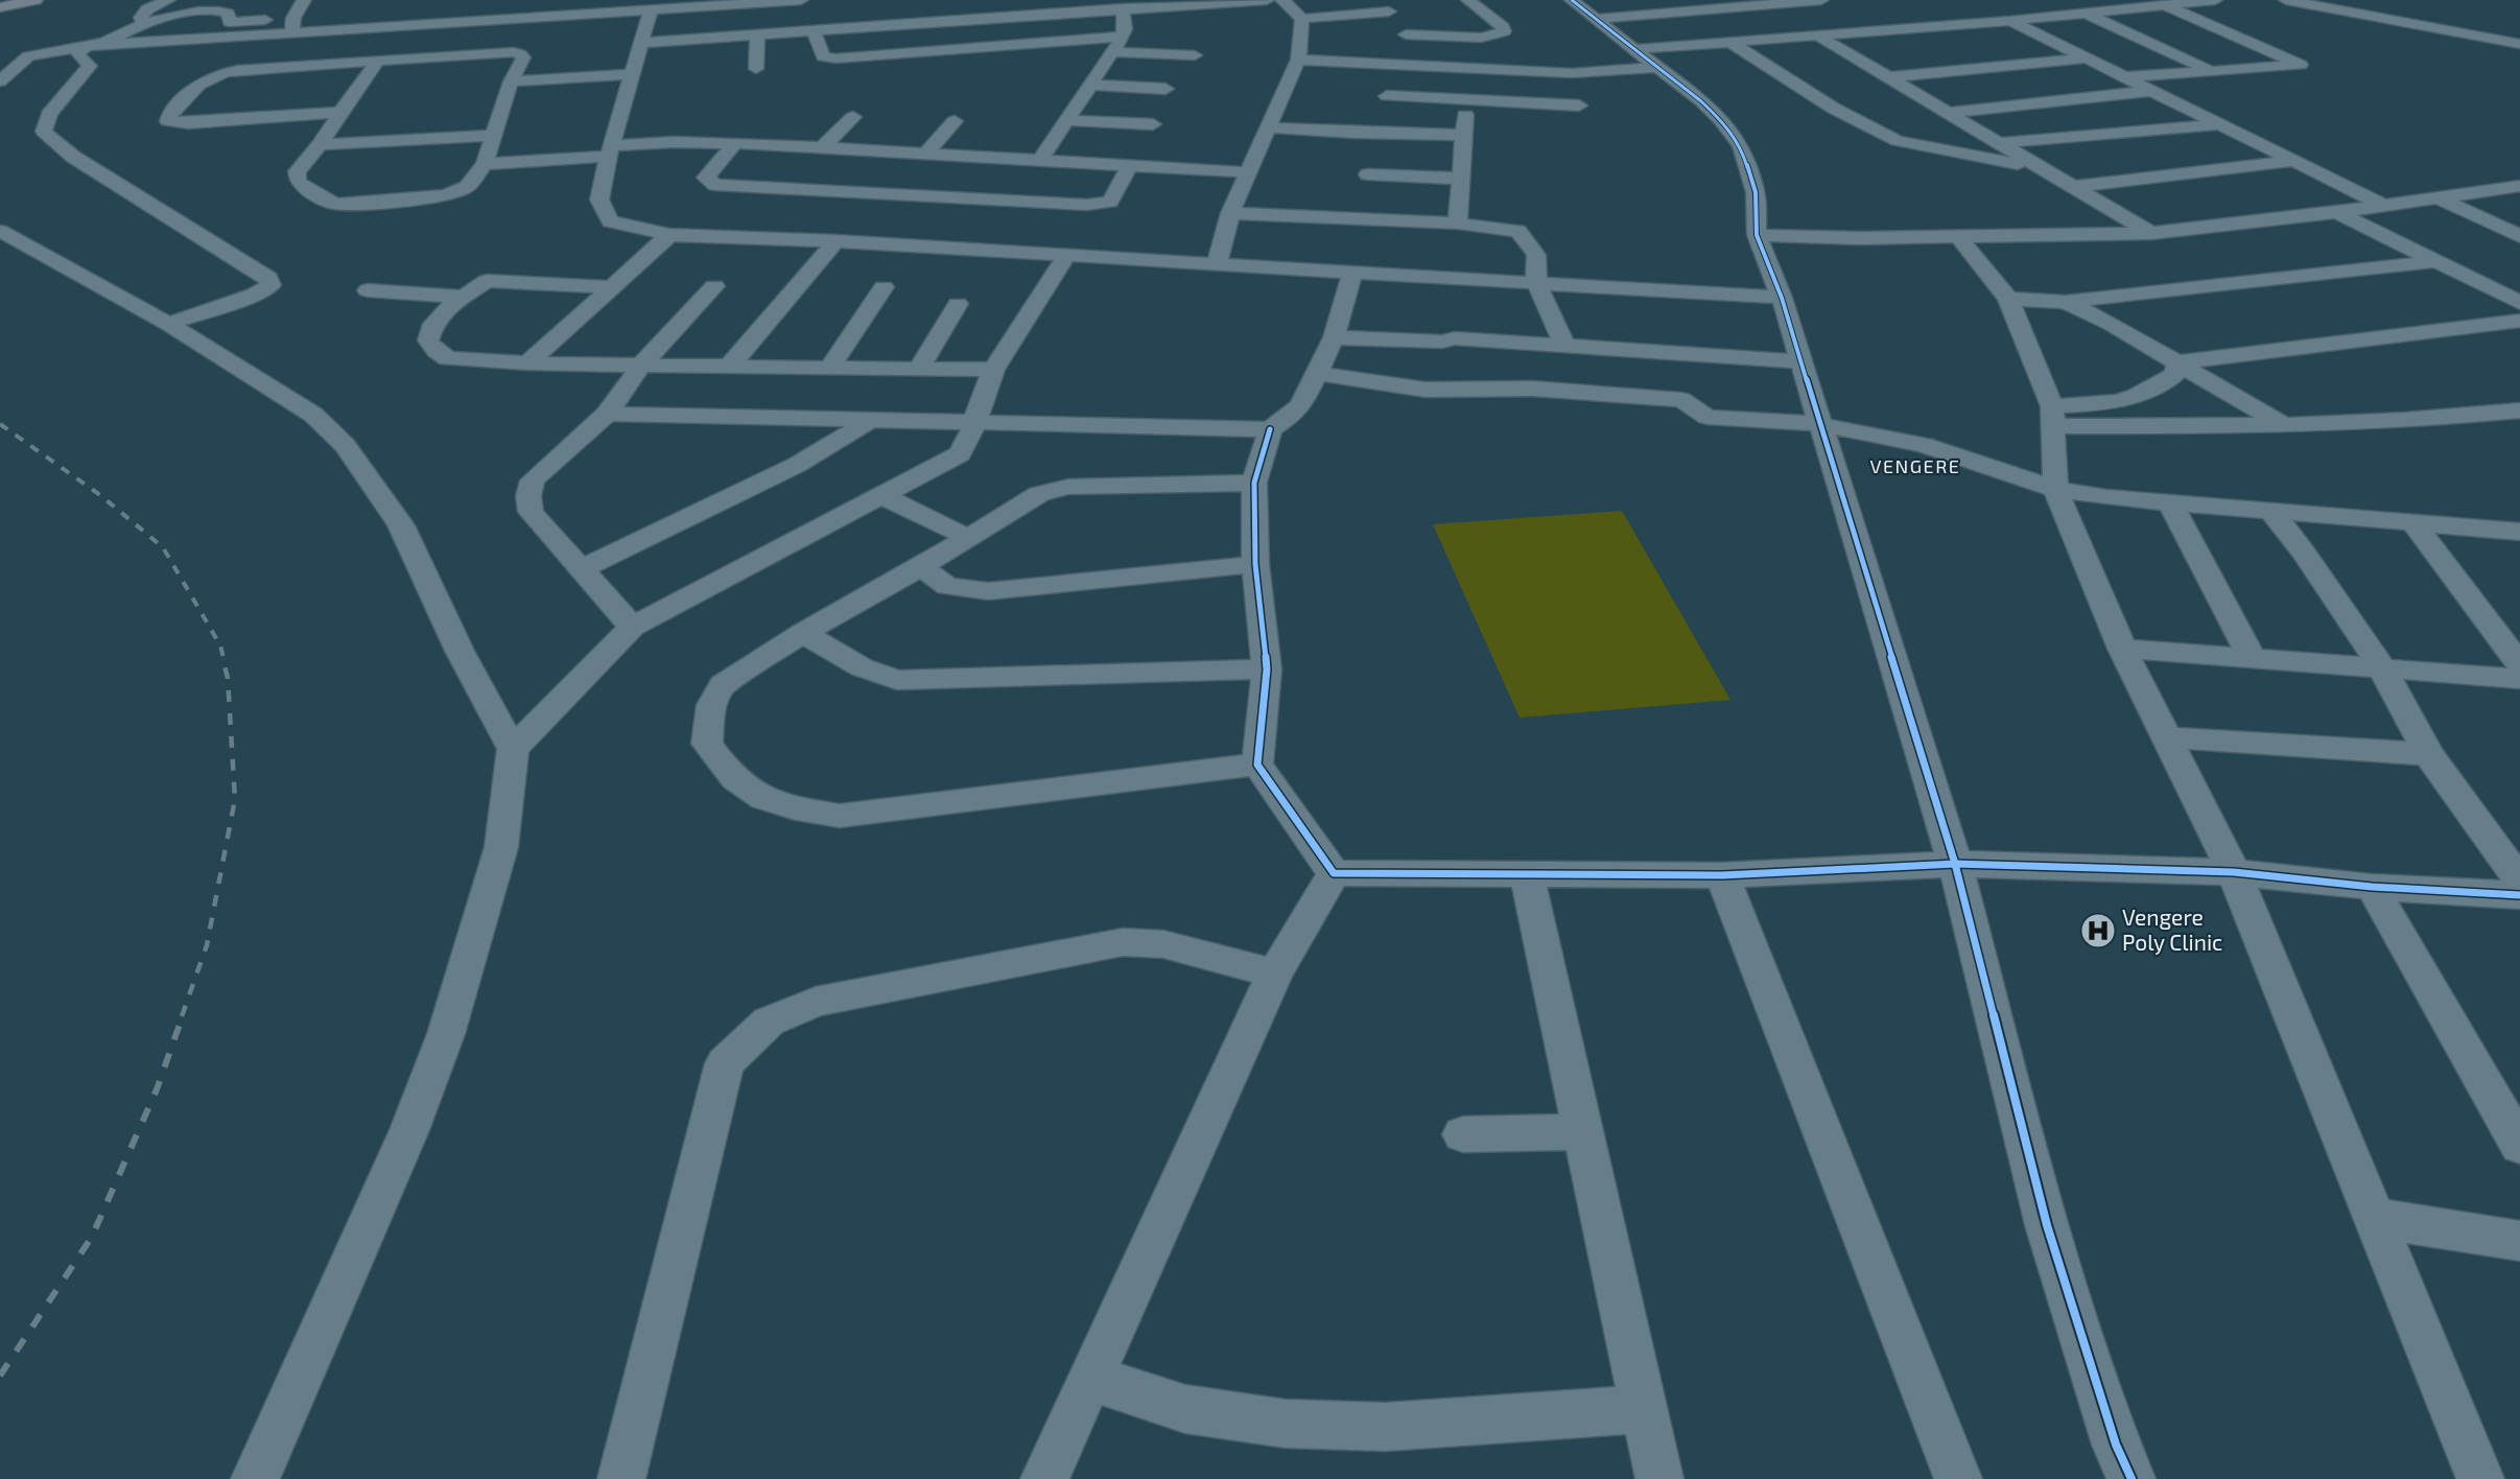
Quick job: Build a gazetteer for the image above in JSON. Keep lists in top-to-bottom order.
{
  "districts": ["VENGERE"],
  "places": {
    "hospital": ["Vengere Poly Clinic"]
  }
}
